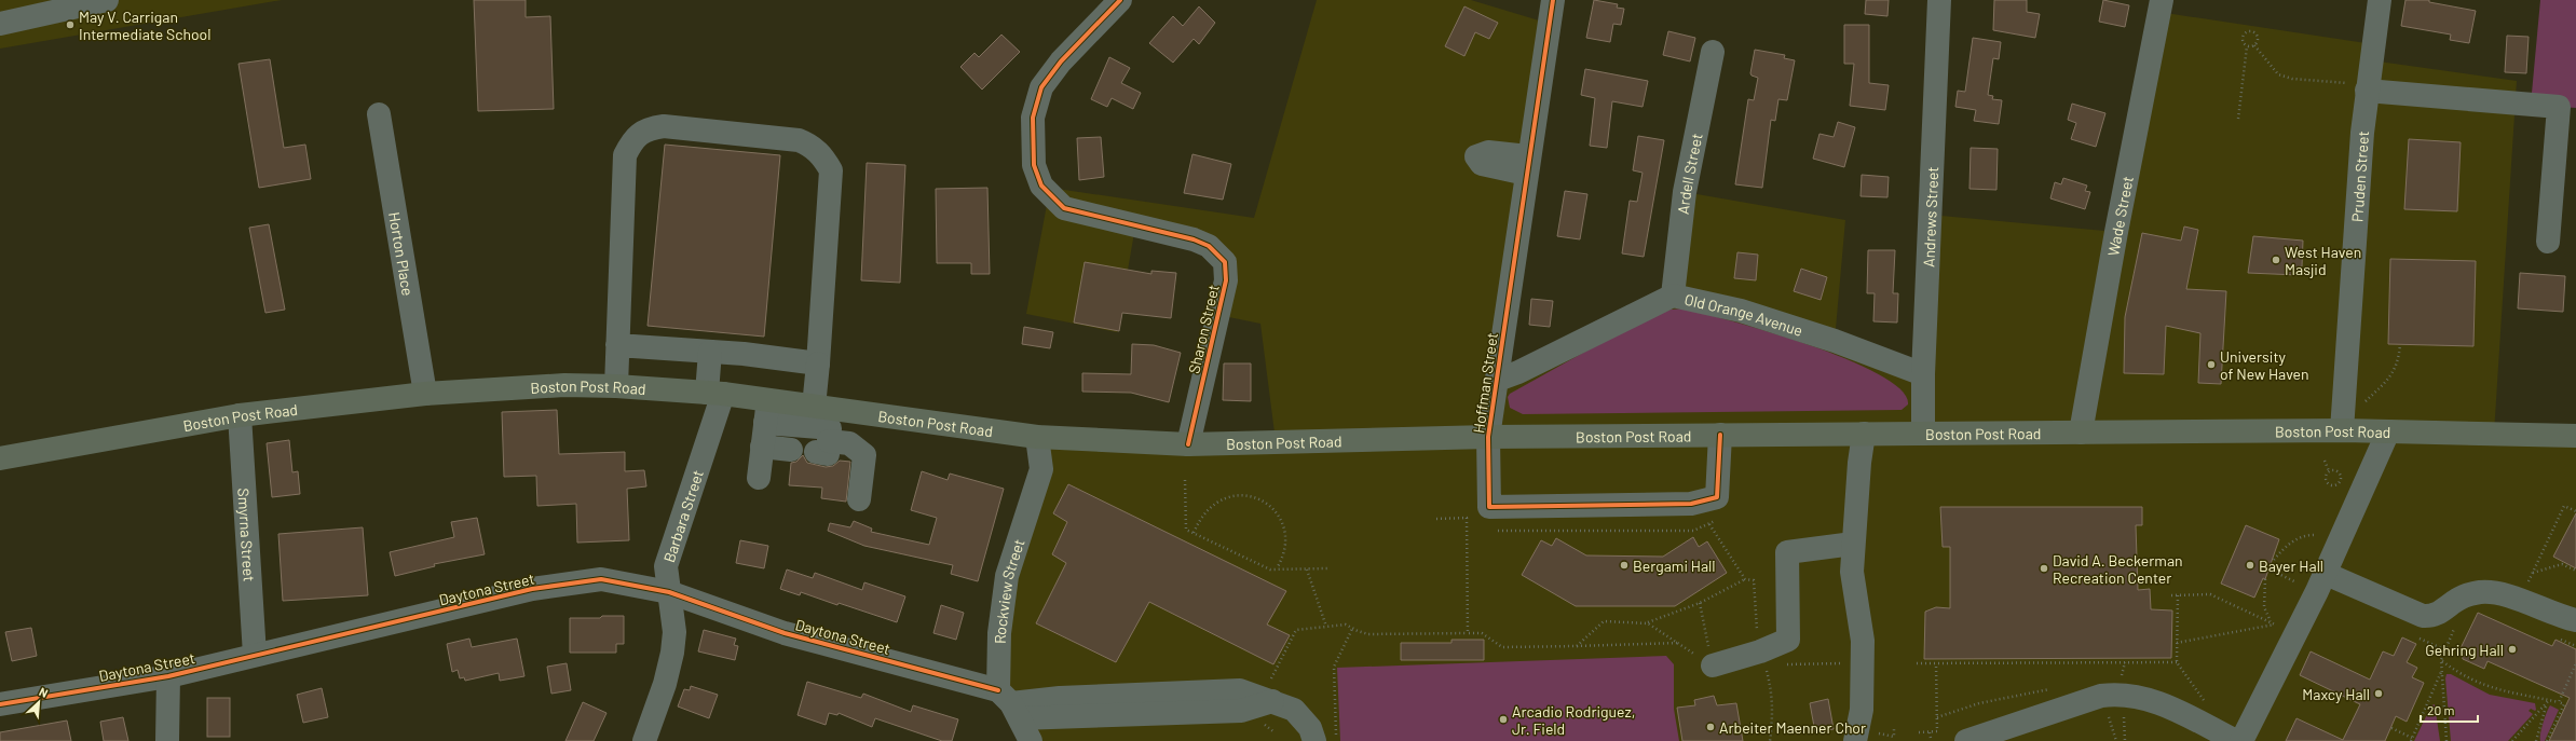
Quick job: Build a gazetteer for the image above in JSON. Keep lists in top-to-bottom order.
{
  "streets": {
    "main road": ["Boston Post Road"],
    "street": [
      "Ardell Street",
      "Pruden Street",
      "Wade Street",
      "Andrews Street",
      "Horton Place",
      "Old Orange Avenue",
      "Sharon Street",
      "Hoffman Street",
      "Barbara Street",
      "Smyrna Street",
      "Daytona Street",
      "Rockview Street"
    ]
  },
  "crossings": [
    ["Ardell Street", "Old Orange Avenue"],
    ["Pruden Street", "Boston Post Road"],
    ["Wade Street", "Boston Post Road"],
    ["Andrews Street", "Old Orange Avenue"],
    ["Andrews Street", "Boston Post Road"],
    ["Horton Place", "Boston Post Road"],
    ["Old Orange Avenue", "Hoffman Street"],
    ["Sharon Street", "Boston Post Road"],
    ["Hoffman Street", "Boston Post Road"],
    ["Boston Post Road", "Barbara Street"],
    ["Boston Post Road", "Smyrna Street"],
    ["Boston Post Road", "Rockview Street"],
    ["Barbara Street", "Daytona Street"],
    ["Smyrna Street", "Daytona Street"],
    ["Daytona Street", "Rockview Street"]
  ],
  "places": [
    "May V. Carrigan Intermediate School",
    "West Haven Masjid",
    "University of New Haven",
    "Bergami Hall",
    "Bayer Hall",
    "David A. Beckerman Recreation Center",
    "Gehring Hall",
    "Maxcy Hall",
    "Arcadio Rodriguez, Jr. Field",
    "Arbeiter Maenner Chor"
  ],
  "scale_bar": "20 m",
  "north": "top right"
}
